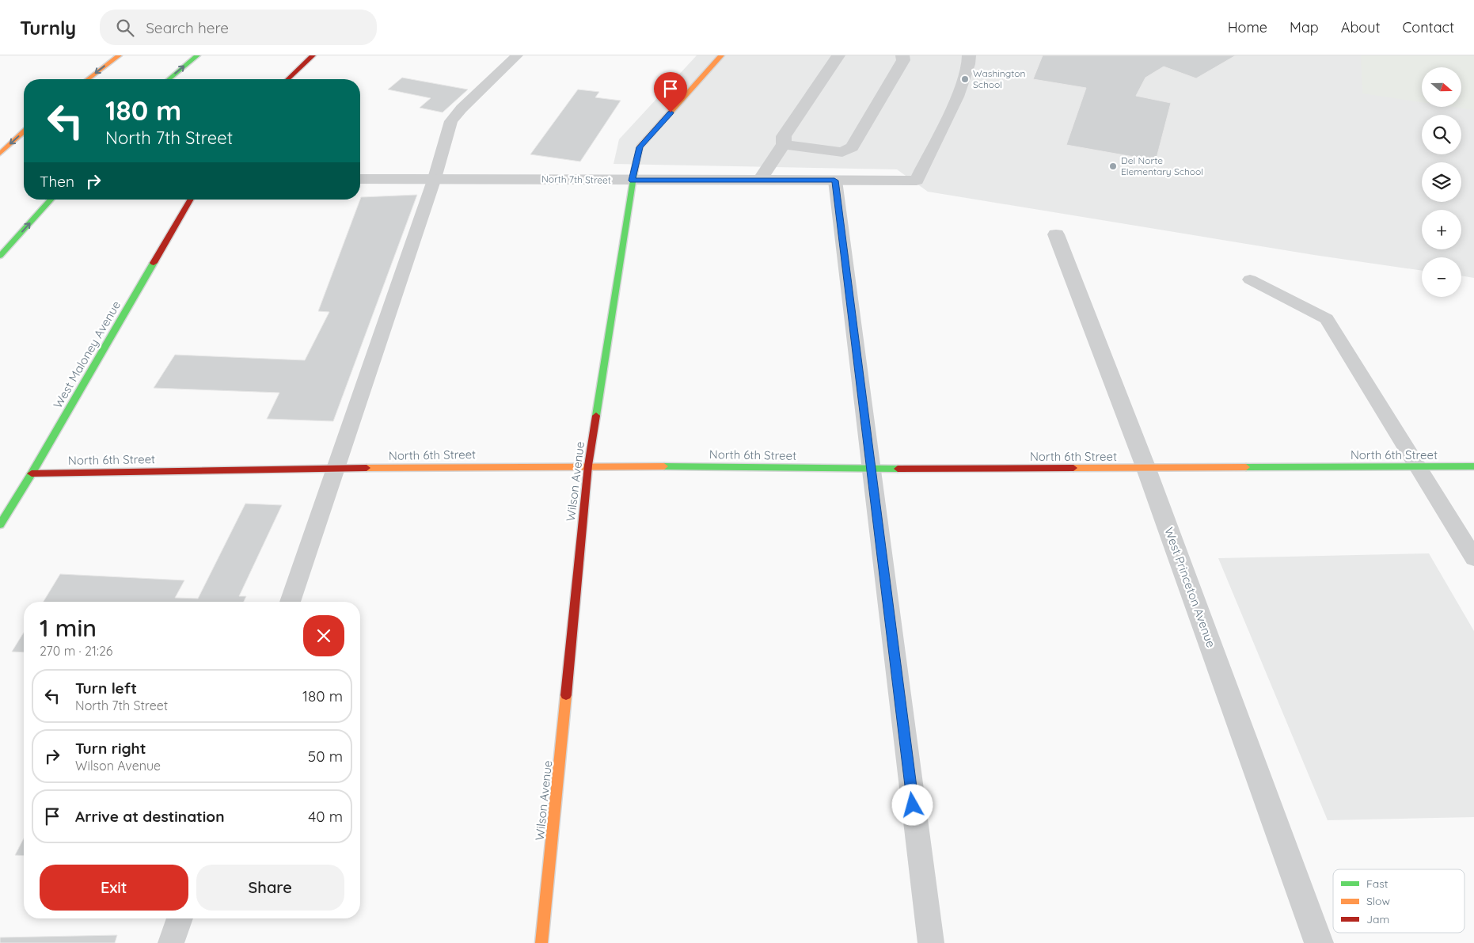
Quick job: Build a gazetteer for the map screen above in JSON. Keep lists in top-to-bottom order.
{
  "streets": {
    "main road": ["West Maloney Avenue", "North 6th Street", "Wilson Avenue"],
    "street": ["North 7th Street", "West Princeton Avenue"]
  },
  "crossings": [
    ["North 7th Street", "Wilson Avenue"],
    ["West Maloney Avenue", "North 6th Street"],
    ["North 6th Street", "Wilson Avenue"],
    ["North 6th Street", "West Princeton Avenue"]
  ],
  "places": ["Washington School", "Del Norte Elementary School"],
  "legend": ["Fast", "Slow", "Jam"],
  "north": "right",
  "page": {
    "header": "Turnly",
    "search": "Search here",
    "nav": [
      "Home",
      "Map",
      "About",
      "Contact"
    ],
    "map_buttons": ["+", "−"],
    "turn": ["180 m", "North 7th Street"],
    "then": "Then",
    "heading": ["1 min", "270 m · 21:26"],
    "list": [
      {
        "name": "Turn left",
        "note": "North 7th Street",
        "value": "180 m"
      },
      {
        "name": "Turn right",
        "note": "Wilson Avenue",
        "value": "50 m"
      },
      {
        "name": "Arrive at destination",
        "value": "40 m"
      }
    ],
    "buttons": ["Exit", "Share"]
  }
}
